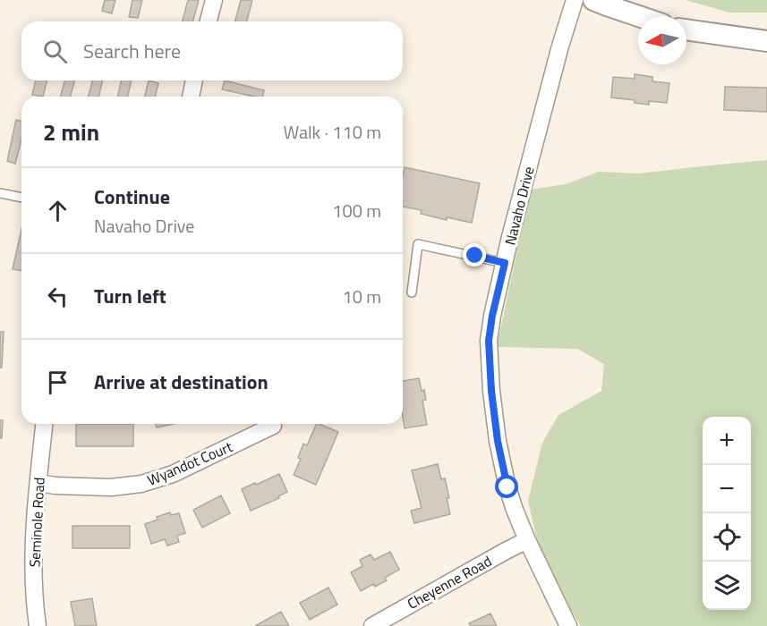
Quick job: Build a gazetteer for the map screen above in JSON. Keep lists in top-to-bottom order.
{
  "streets": {
    "street": [
      "Navaho Drive",
      "Wyandot Court",
      "Seminole Road",
      "Cheyenne Road"
    ]
  },
  "crossings": [
    ["Navaho Drive", "Cheyenne Road"],
    ["Wyandot Court", "Seminole Road"]
  ],
  "north": "left",
  "page": {
    "search": "Search here",
    "heading": ["2 min", "Walk · 110 m"],
    "list": [
      ["Continue", "Navaho Drive", "100 m"],
      ["Turn left", "10 m"],
      "Arrive at destination"
    ],
    "map_buttons": ["+", "−"]
  }
}
